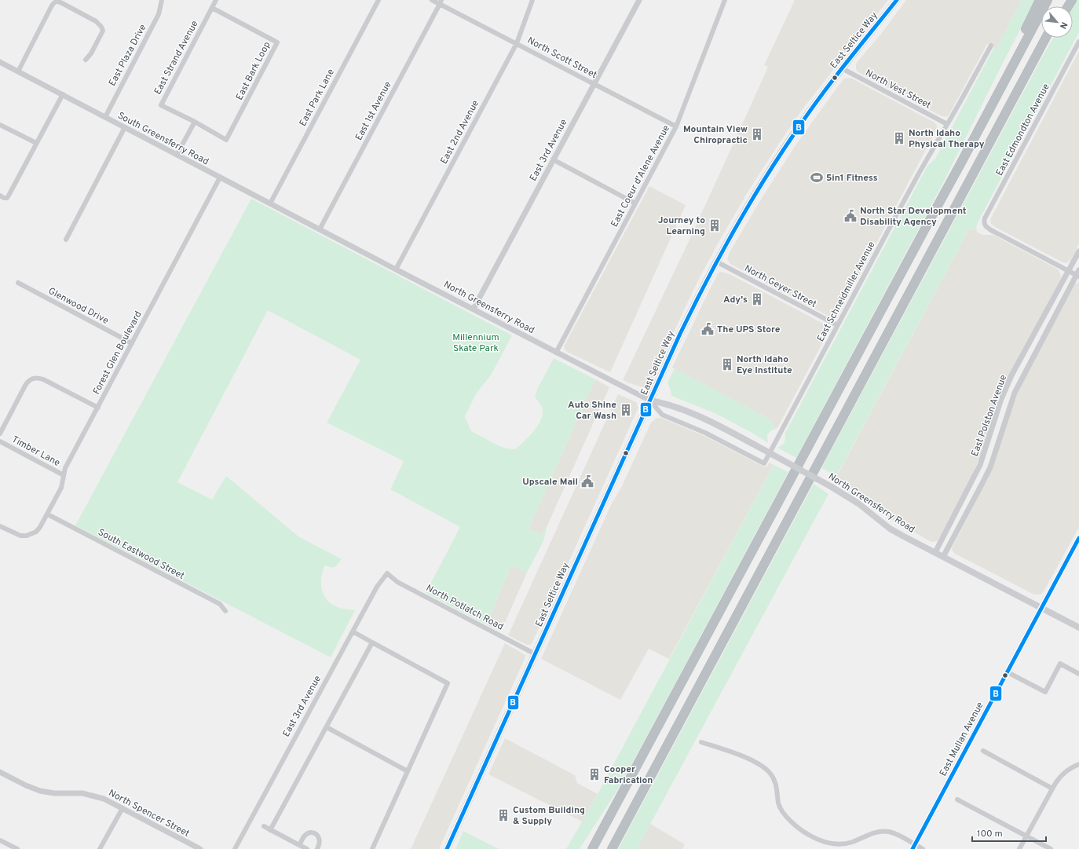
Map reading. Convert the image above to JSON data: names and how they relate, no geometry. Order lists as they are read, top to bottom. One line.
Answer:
{"streets":{"main road":["East Seltice Way","North Greensferry Road","East Mullan Avenue"],"street":["East Plaza Drive","East Strand Avenue","North Scott Street","East Bark Loop","North Vest Street","East Park Lane","East 1st Avenue","East Edmondton Avenue","East 2nd Avenue","South Greensferry Road","East 3rd Avenue","East Coeur d'Alene Avenue","North Geyer Street","East Schneidmiller Avenue","Glenwood Drive","Forest Glen Boulevard","East Polston Avenue","Timber Lane","South Eastwood Street","North Potlatch Road","North Spencer Street"]},"crossings":[["East Seltice Way","North Vest Street"],["East Seltice Way","North Geyer Street"],["East Seltice Way","North Greensferry Road"],["East Seltice Way","North Potlatch Road"],["East Plaza Drive","South Greensferry Road"],["East Strand Avenue","East Bark Loop"],["North Scott Street","East 1st Avenue"],["North Scott Street","East 2nd Avenue"],["North Scott Street","East 3rd Avenue"],["North Scott Street","East Coeur d'Alene Avenue"],["North Vest Street","East Schneidmiller Avenue"],["East Park Lane","South Greensferry Road"],["East 1st Avenue","South Greensferry Road"],["East 1st Avenue","North Greensferry Road"],["East Edmondton Avenue","East Polston Avenue"],["East 2nd Avenue","North Greensferry Road"],["South Greensferry Road","North Greensferry Road"],["South Greensferry Road","Forest Glen Boulevard"],["East 3rd Avenue","North Greensferry Road"],["East 3rd Avenue","North Potlatch Road"],["East Coeur d'Alene Avenue","North Greensferry Road"],["North Geyer Street","East Schneidmiller Avenue"],["East Schneidmiller Avenue","North Greensferry Road"],["Glenwood Drive","Forest Glen Boulevard"],["North Greensferry Road","East Polston Avenue"],["North Greensferry Road","East Mullan Avenue"],["Forest Glen Boulevard","Timber Lane"],["Forest Glen Boulevard","South Eastwood Street"]],"parks":["Millennium Skate Park"],"places":{"building":["Mountain View Chiropractic","North Idaho Physical Therapy","Journey to Learning","Ady's","North Idaho Eye Institute","Auto Shine Car Wash","Cooper Fabrication","Custom Building & Supply"],"sports":["5in1 Fitness"],"public building":["North Star Development Disability Agency","The UPS Store","Upscale Mail"]},"lines":["transit line B"],"scale_bar":"100 m","north":"bottom right"}
